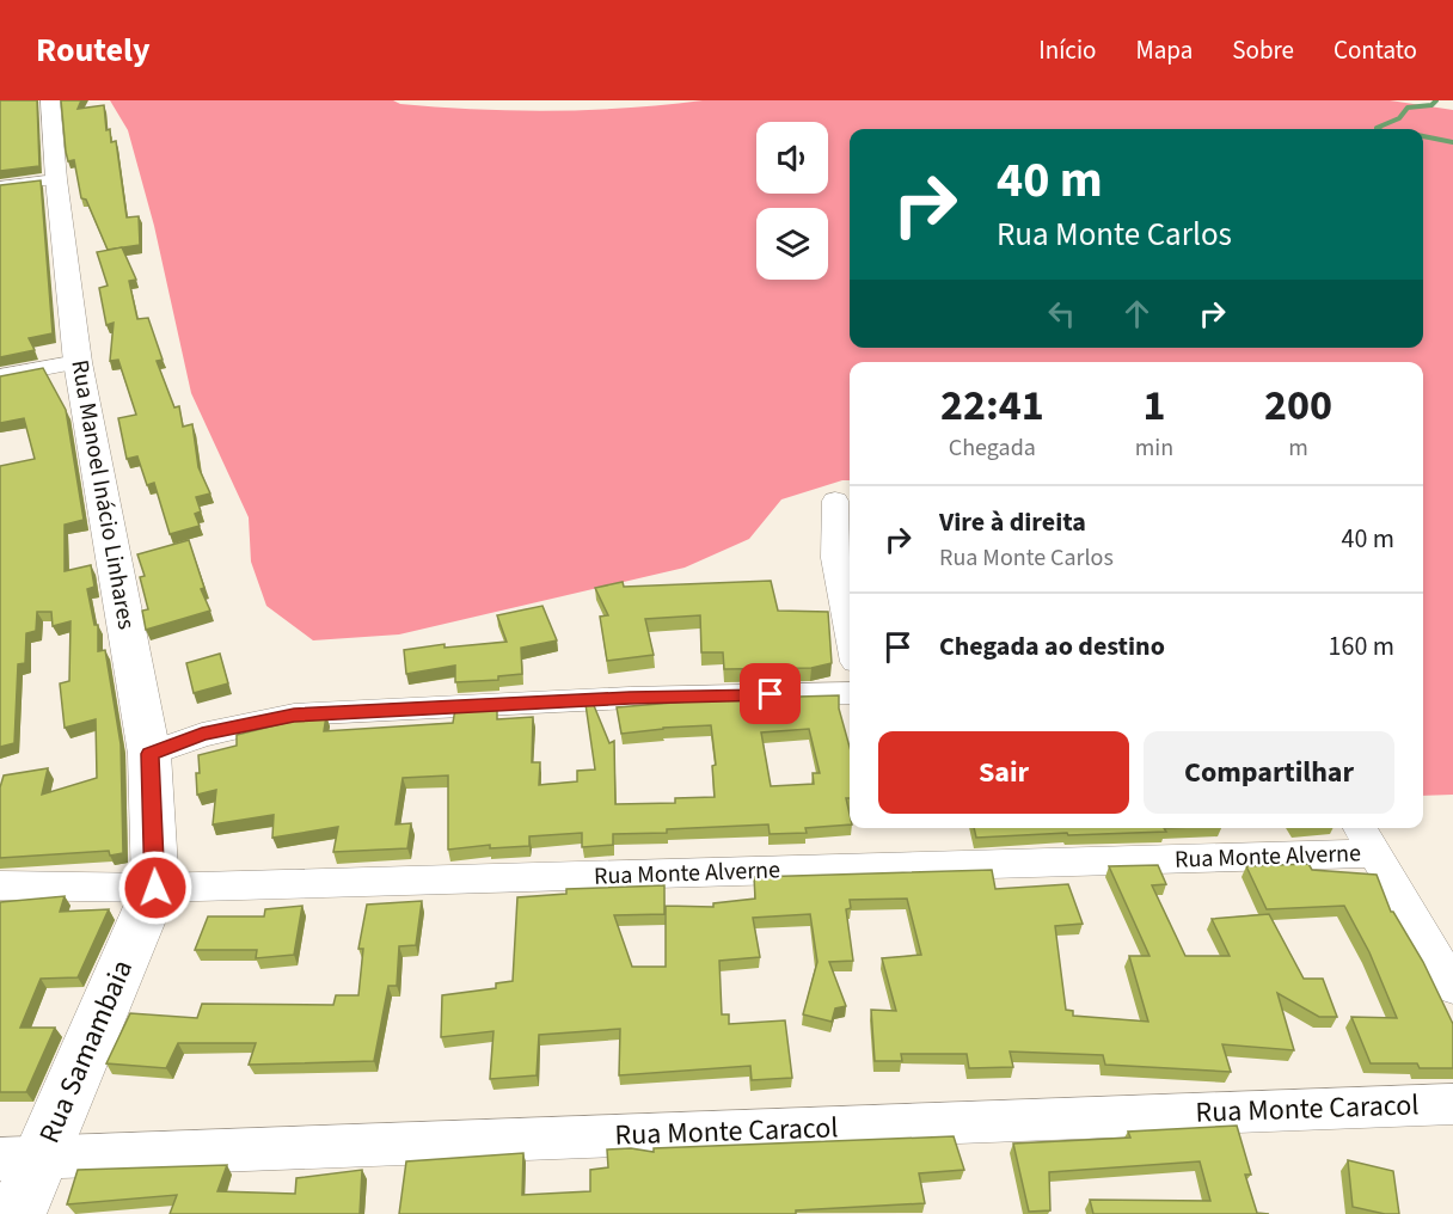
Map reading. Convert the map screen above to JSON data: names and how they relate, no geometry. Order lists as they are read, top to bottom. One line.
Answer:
{"streets":{"main road":["Rua Manoel Inácio Linhares","Rua Samambaia"],"street":["Rua Monte Alverne","Rua Monte Caracol"]},"crossings":[["Rua Manoel Inácio Linhares","Rua Monte Alverne"],["Rua Manoel Inácio Linhares","Rua Samambaia"],["Rua Monte Alverne","Rua Samambaia"],["Rua Samambaia","Rua Monte Caracol"]],"page":{"header":"Routely","nav":["Início","Mapa","Sobre","Contato"],"turn":["40 m","Rua Monte Carlos"],"eta":["22:41","Chegada","1","min","200","m"],"list":[{"name":"Vire à direita","note":"Rua Monte Carlos","value":"40 m"},{"name":"Chegada ao destino","value":"160 m"}],"buttons":["Sair","Compartilhar"]}}
